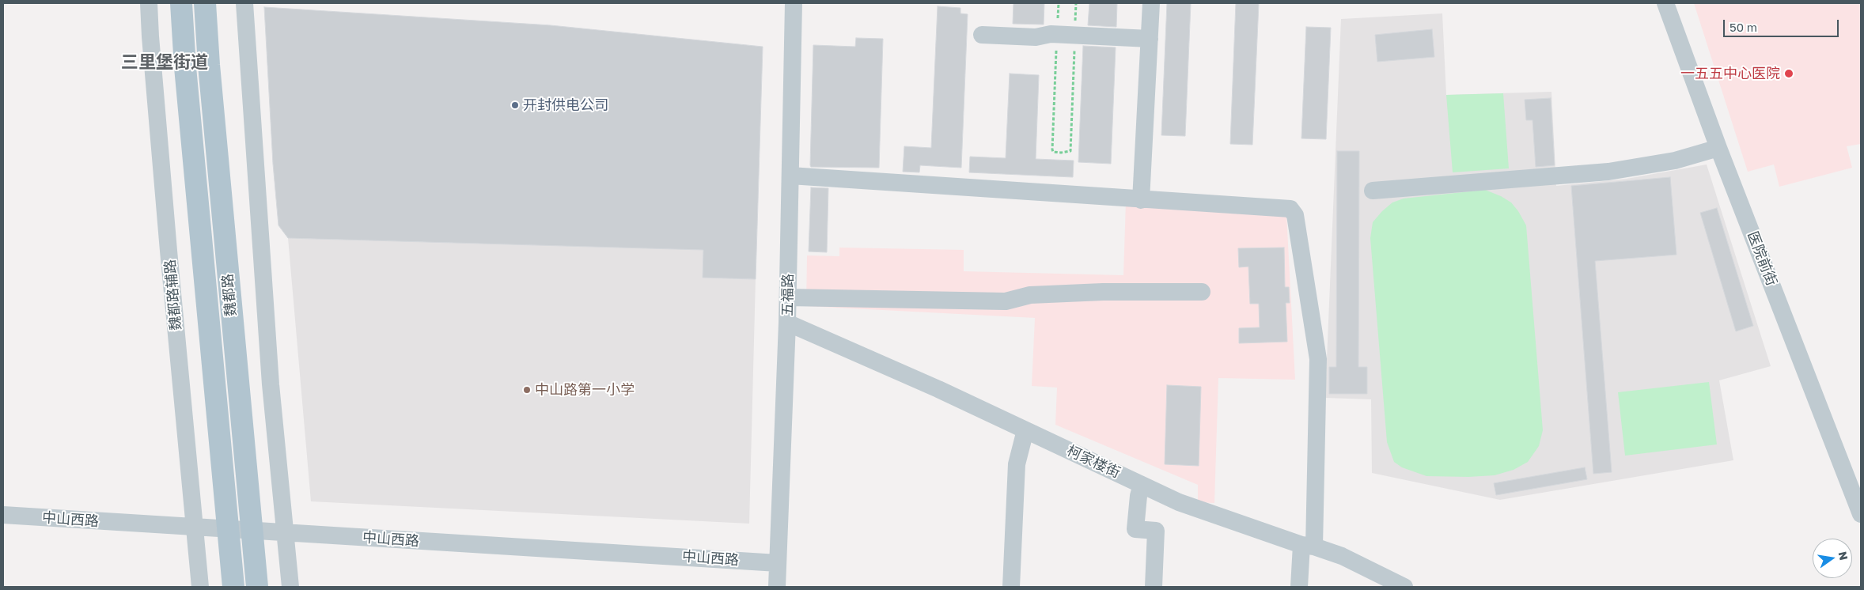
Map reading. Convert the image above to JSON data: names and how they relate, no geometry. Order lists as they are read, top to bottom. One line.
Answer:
{"streets":{"main road":["魏都路"],"street":["医院前街","魏都路辅路","五福路","柯家楼街","中山西路"]},"crossings":[["魏都路辅路","中山西路"],["魏都路","中山西路"],["五福路","柯家楼街"],["五福路","中山西路"]],"districts":["三里堡街道"],"places":["一五五中心医院","开封供电公司","中山路第一小学"],"scale_bar":"50 m","north":"right"}
